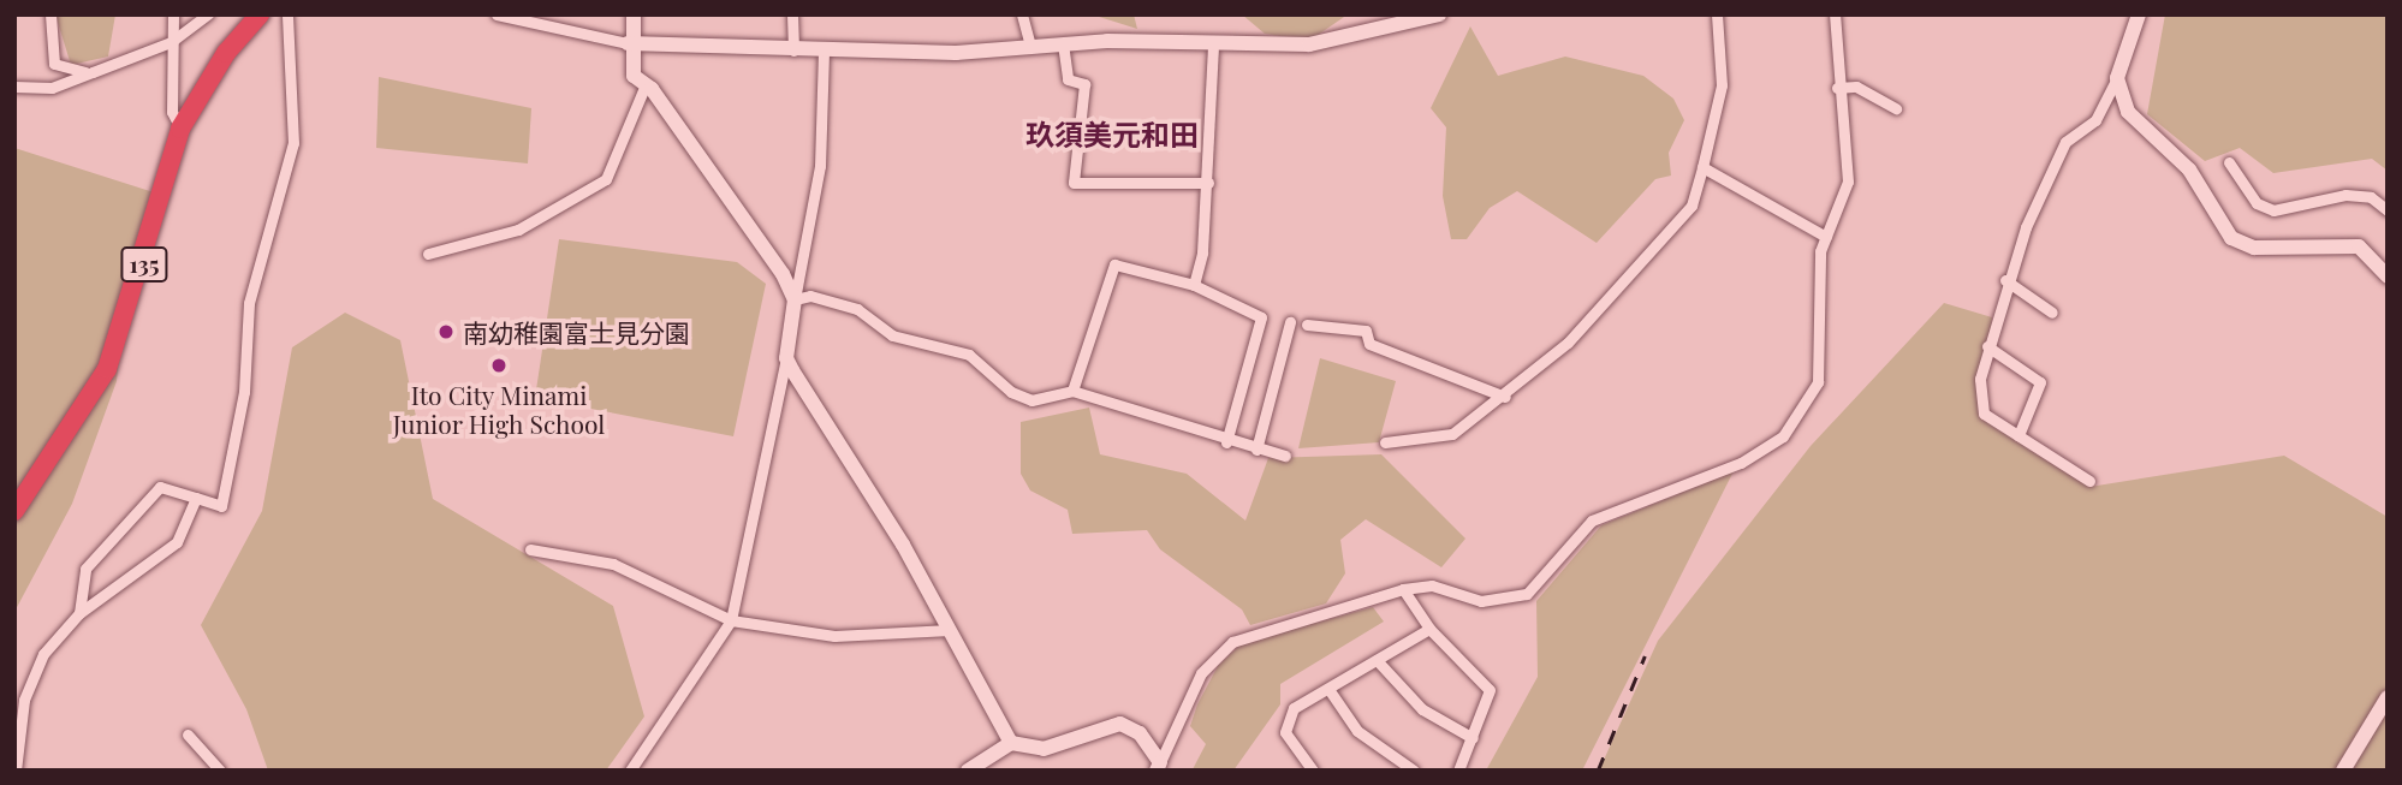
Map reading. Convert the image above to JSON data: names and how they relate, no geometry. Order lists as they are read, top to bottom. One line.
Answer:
{"streets":{"highway":["135"]},"districts":["玖須美元和田"],"places":["南幼稚園富士見分園","Ito City Minami Junior High School"]}
